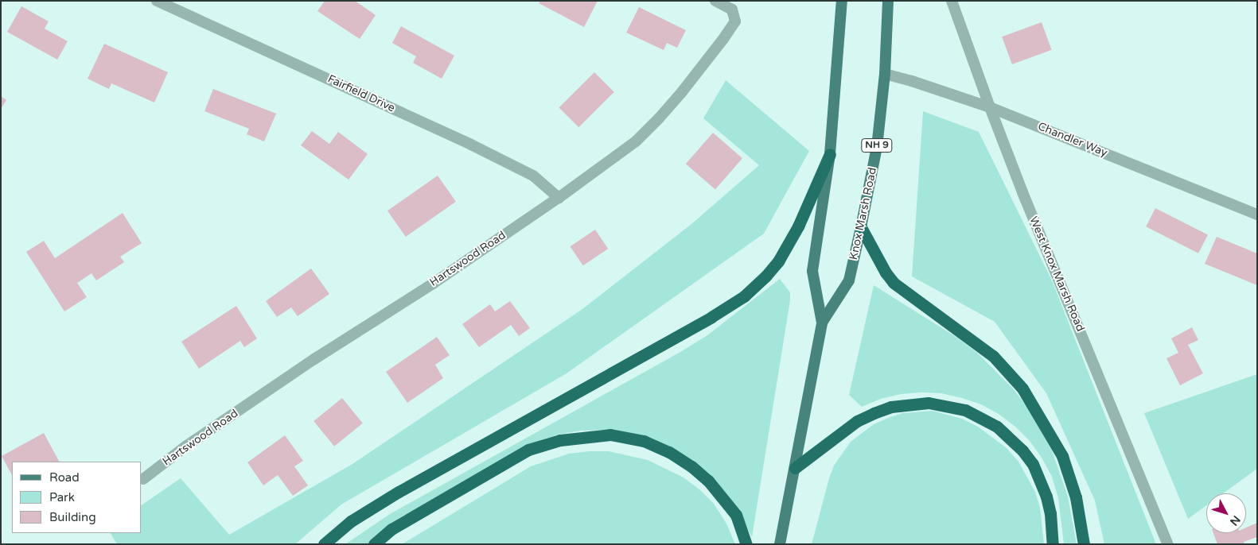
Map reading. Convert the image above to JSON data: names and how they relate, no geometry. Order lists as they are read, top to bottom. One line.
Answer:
{"streets":{"main road":["NH 9","Knox Marsh Road"],"street":["Fairfield Drive","Chandler Way","Hartswood Road","West Knox Marsh Road"]},"crossings":[["Fairfield Drive","Hartswood Road"],["Chandler Way","Knox Marsh Road"],["Chandler Way","West Knox Marsh Road"]],"legend":["Road","Park","Building"],"north":"bottom right"}
